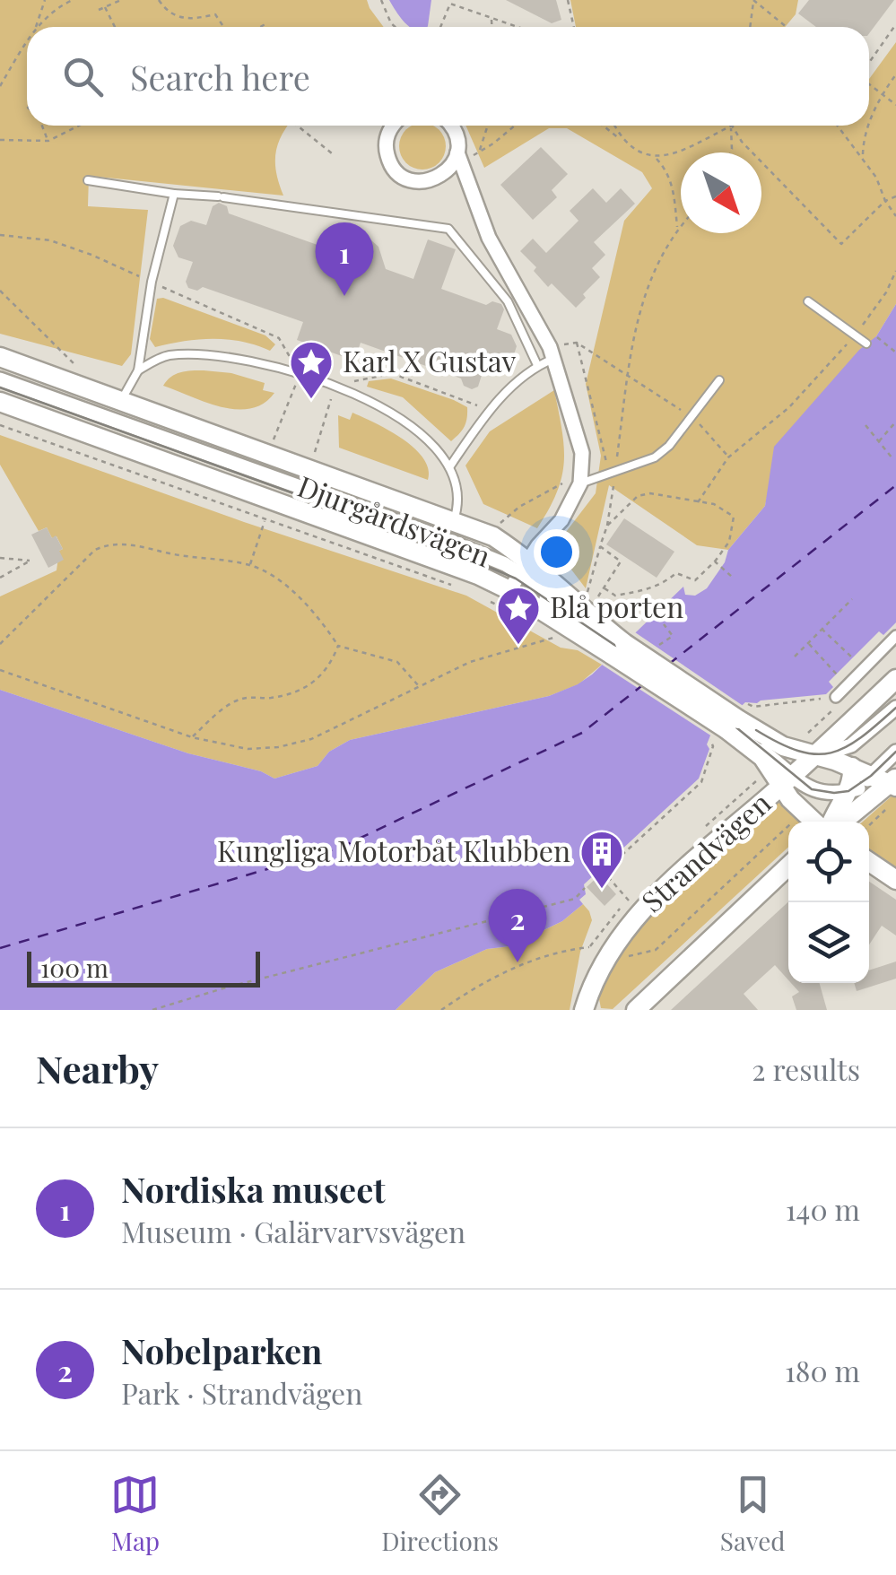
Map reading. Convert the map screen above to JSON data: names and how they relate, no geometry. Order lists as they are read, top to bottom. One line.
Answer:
{"streets":{"street":["Djurgårdsvägen","Strandvägen"]},"places":{"place":["Karl X Gustav","Blå porten"],"building":["Kungliga Motorbåt Klubben"]},"scale_bar":"100 m","north":"bottom right","page":{"search":"Search here","pins":["1","2"],"scale":"100 m","heading":["Nearby","2 results"],"list":[{"mark":"1","name":"Nordiska museet","note":"Museum · Galärvarvsvägen","value":"140 m"},{"mark":"2","name":"Nobelparken","note":"Park · Strandvägen","value":"180 m"}],"nav":["Map","Directions","Saved"]}}
